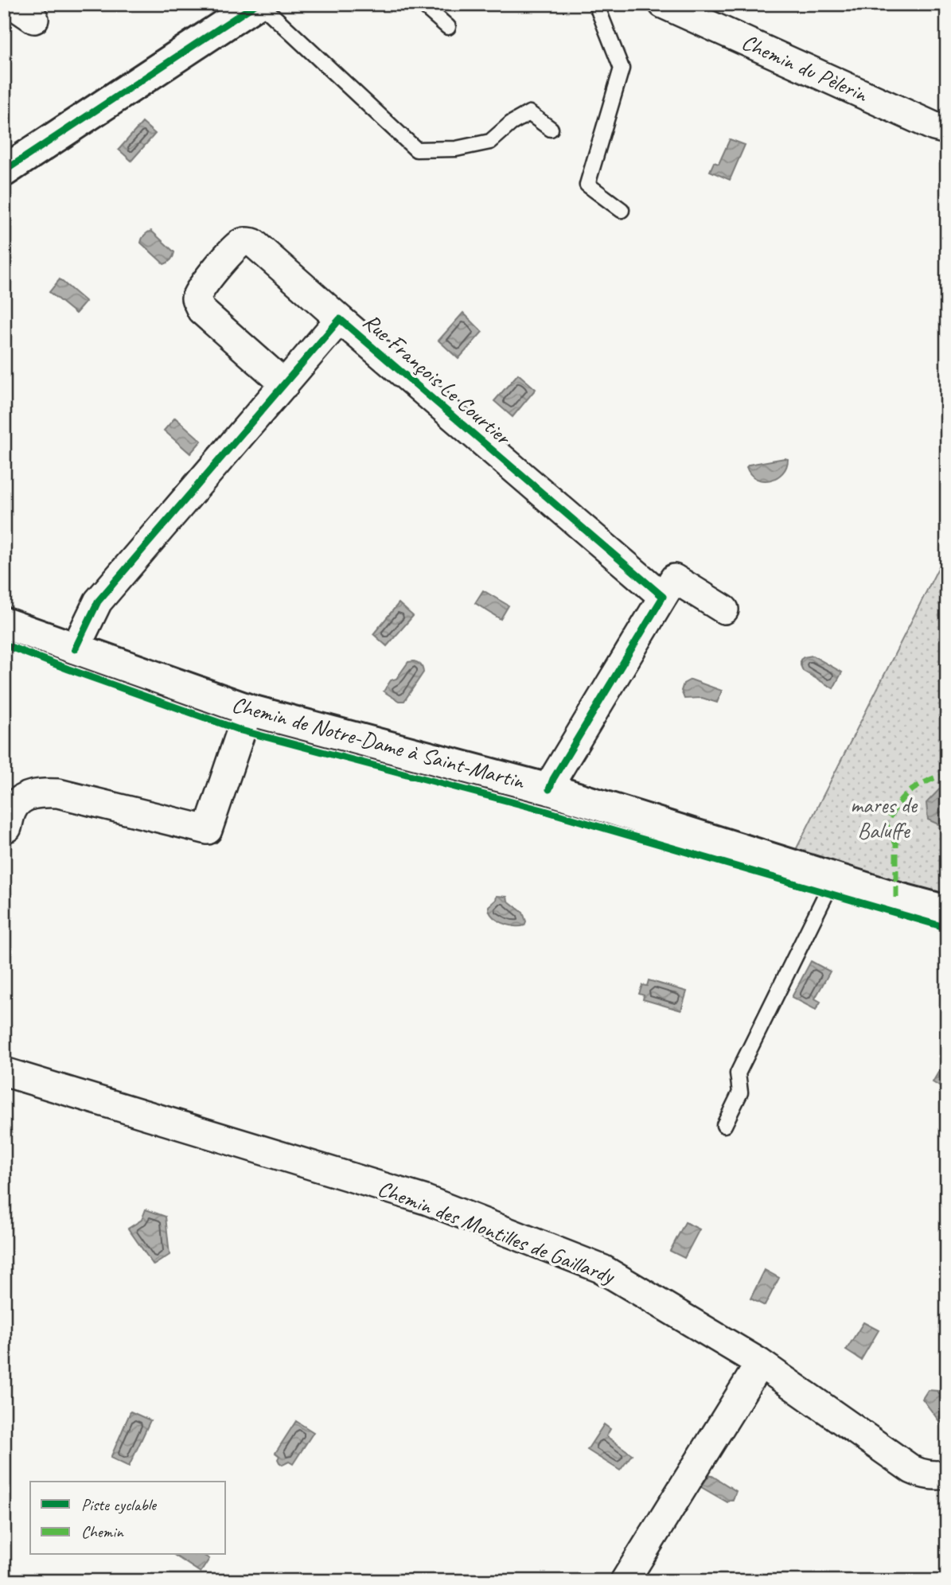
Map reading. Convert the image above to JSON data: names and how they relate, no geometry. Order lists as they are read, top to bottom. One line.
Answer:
{"streets":{"street":["Chemin du Pèlerin","Rue François Le Courtier","Chemin de Notre-Dame à Saint-Martin","Chemin des Montilles de Gaillardy"]},"crossings":[["Rue François Le Courtier","Chemin de Notre-Dame à Saint-Martin"]],"parks":["mares de Baluffe"],"legend":["Piste cyclable","Chemin"]}
